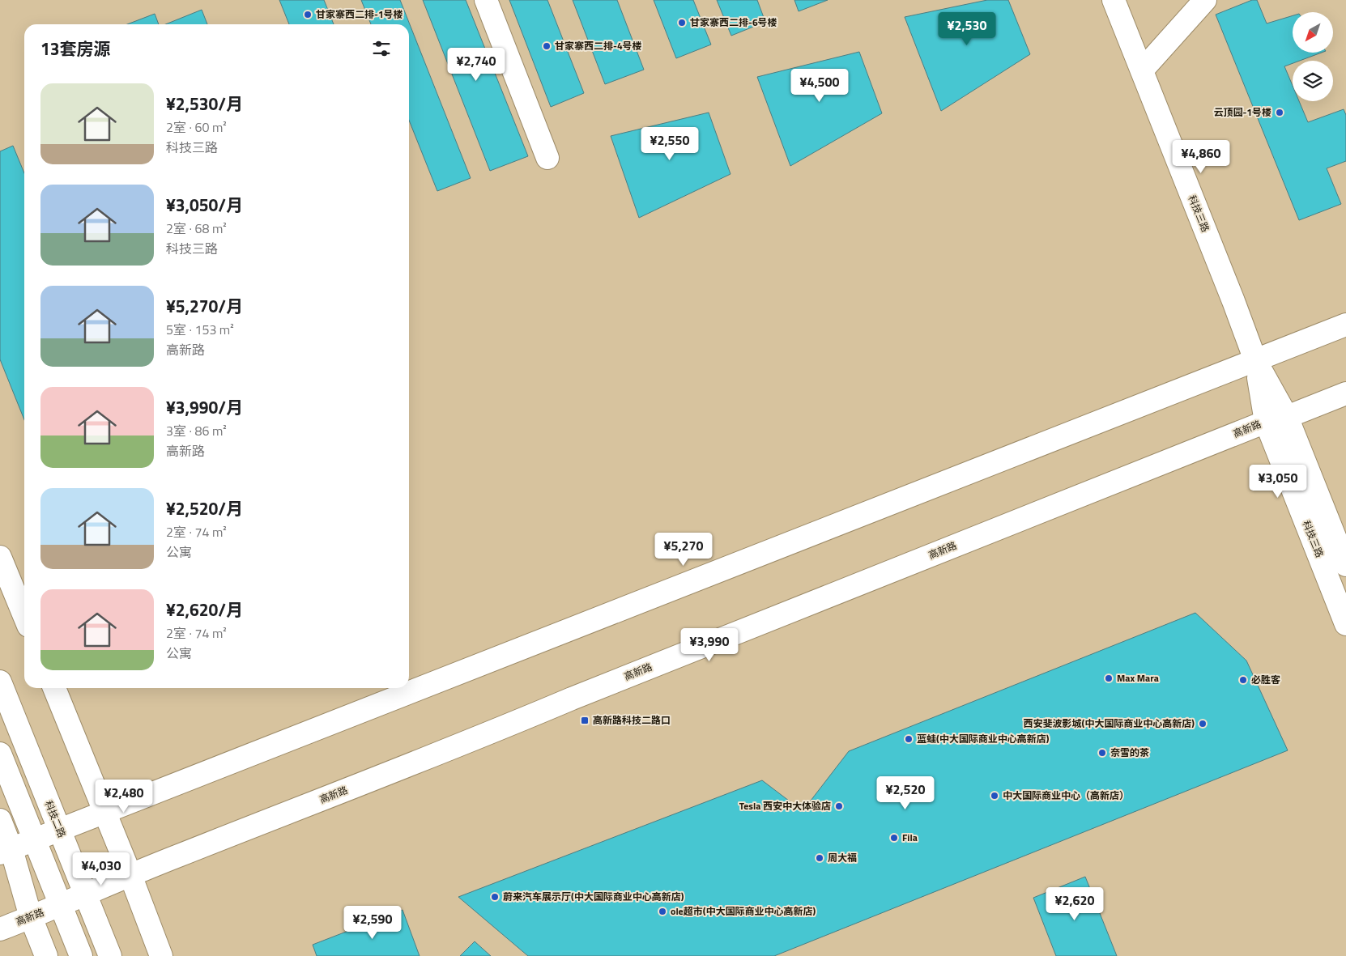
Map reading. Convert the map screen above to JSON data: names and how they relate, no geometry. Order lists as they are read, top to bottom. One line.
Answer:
{"streets":{"main road":["科技三路","高新路","科技二路"]},"crossings":[["科技三路","高新路"],["高新路","科技二路"]],"places":{"other":["甘家寨西二排-1号楼","甘家寨西二排-6号楼","甘家寨西二排-4号楼","云顶园-1号楼","Max Mara","必胜客","西安斐波影城(中大国际商业中心高新店)","蓝蛙(中大国际商业中心高新店)","奈雪的茶","中大国际商业中心（高新店）","Tesla 西安中大体验店","Fila","周大福","蔚来汽车展示厅(中大国际商业中心高新店)","ole超市(中大国际商业中心高新店)"],"transit":["高新路科技二路口"]},"north":"bottom left","page":{"price":["¥2,530","¥2,740","¥4,500","¥2,550","¥4,860","¥3,050","¥5,270","¥3,990","¥2,520","¥2,480","¥4,030","¥2,620","¥2,590"],"heading":"13套房源","list":[{"name":"¥2,530/月","note":"2室 · 60 m² · 科技三路"},{"name":"¥3,050/月","note":"2室 · 68 m² · 科技三路"},{"name":"¥5,270/月","note":"5室 · 153 m² · 高新路"},{"name":"¥3,990/月","note":"3室 · 86 m² · 高新路"},{"name":"¥2,520/月","note":"2室 · 74 m² · 公寓"},{"name":"¥2,620/月","note":"2室 · 74 m² · 公寓"}]}}
